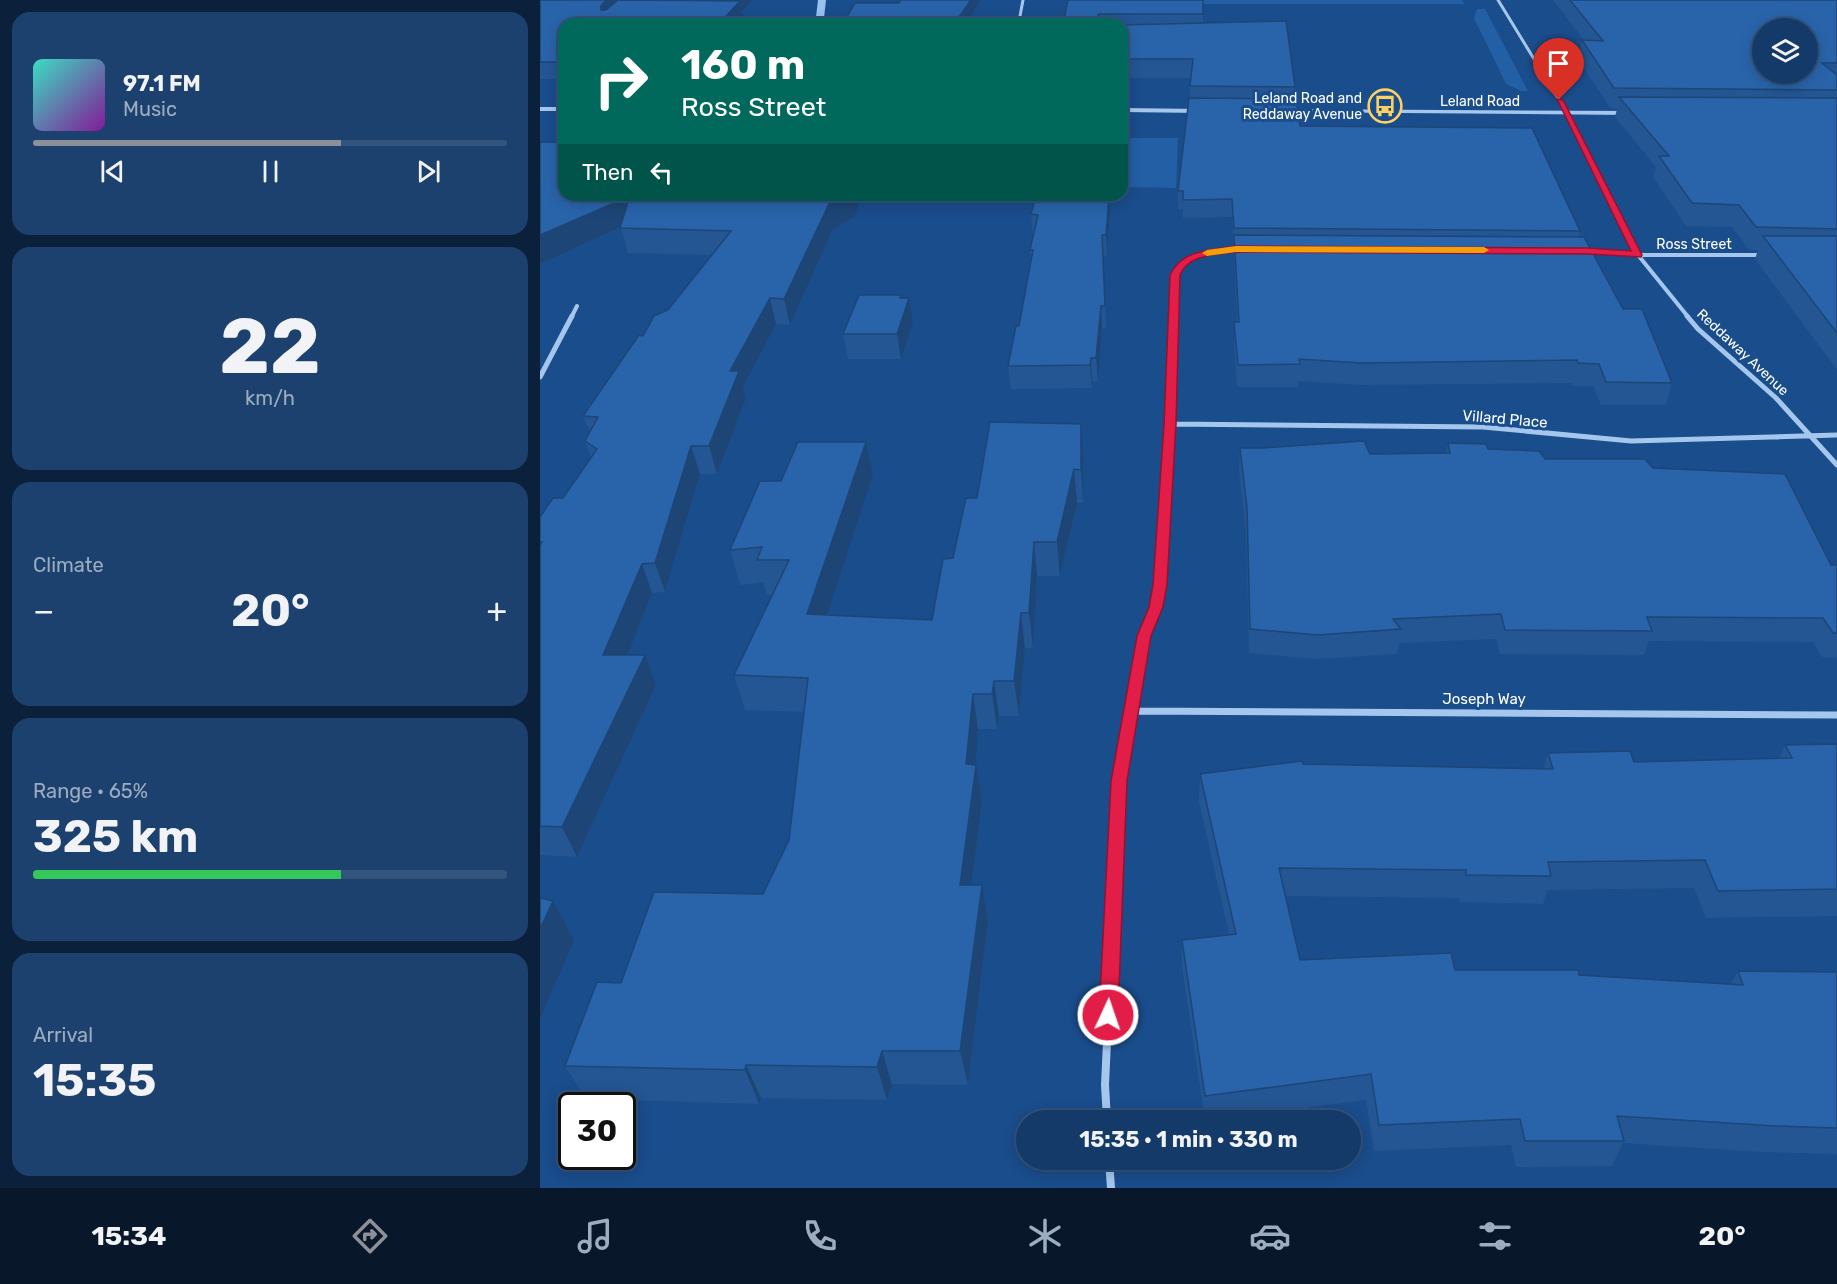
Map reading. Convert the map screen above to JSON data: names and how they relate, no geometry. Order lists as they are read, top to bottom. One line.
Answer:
{"streets":{"street":["Leland Road","Ross Street","Reddaway Avenue","Villard Place","Joseph Way"]},"crossings":[["Leland Road","Reddaway Avenue"],["Ross Street","Reddaway Avenue"],["Reddaway Avenue","Villard Place"]],"places":{"bus stop":["Leland Road and Reddaway Avenue"]},"page":{"turn":["160 m","Ross Street"],"song":["97.1 FM","Music"],"then":"Then","tile":[["22","km/h"],"Climate",["Range · 65%","325 km"],["Arrival","15:35"]],"heat":["−","20°","+"],"limit":"30","trip":"15:35 · 1 min · 330 m","tabs":["15:34","20°"]}}
